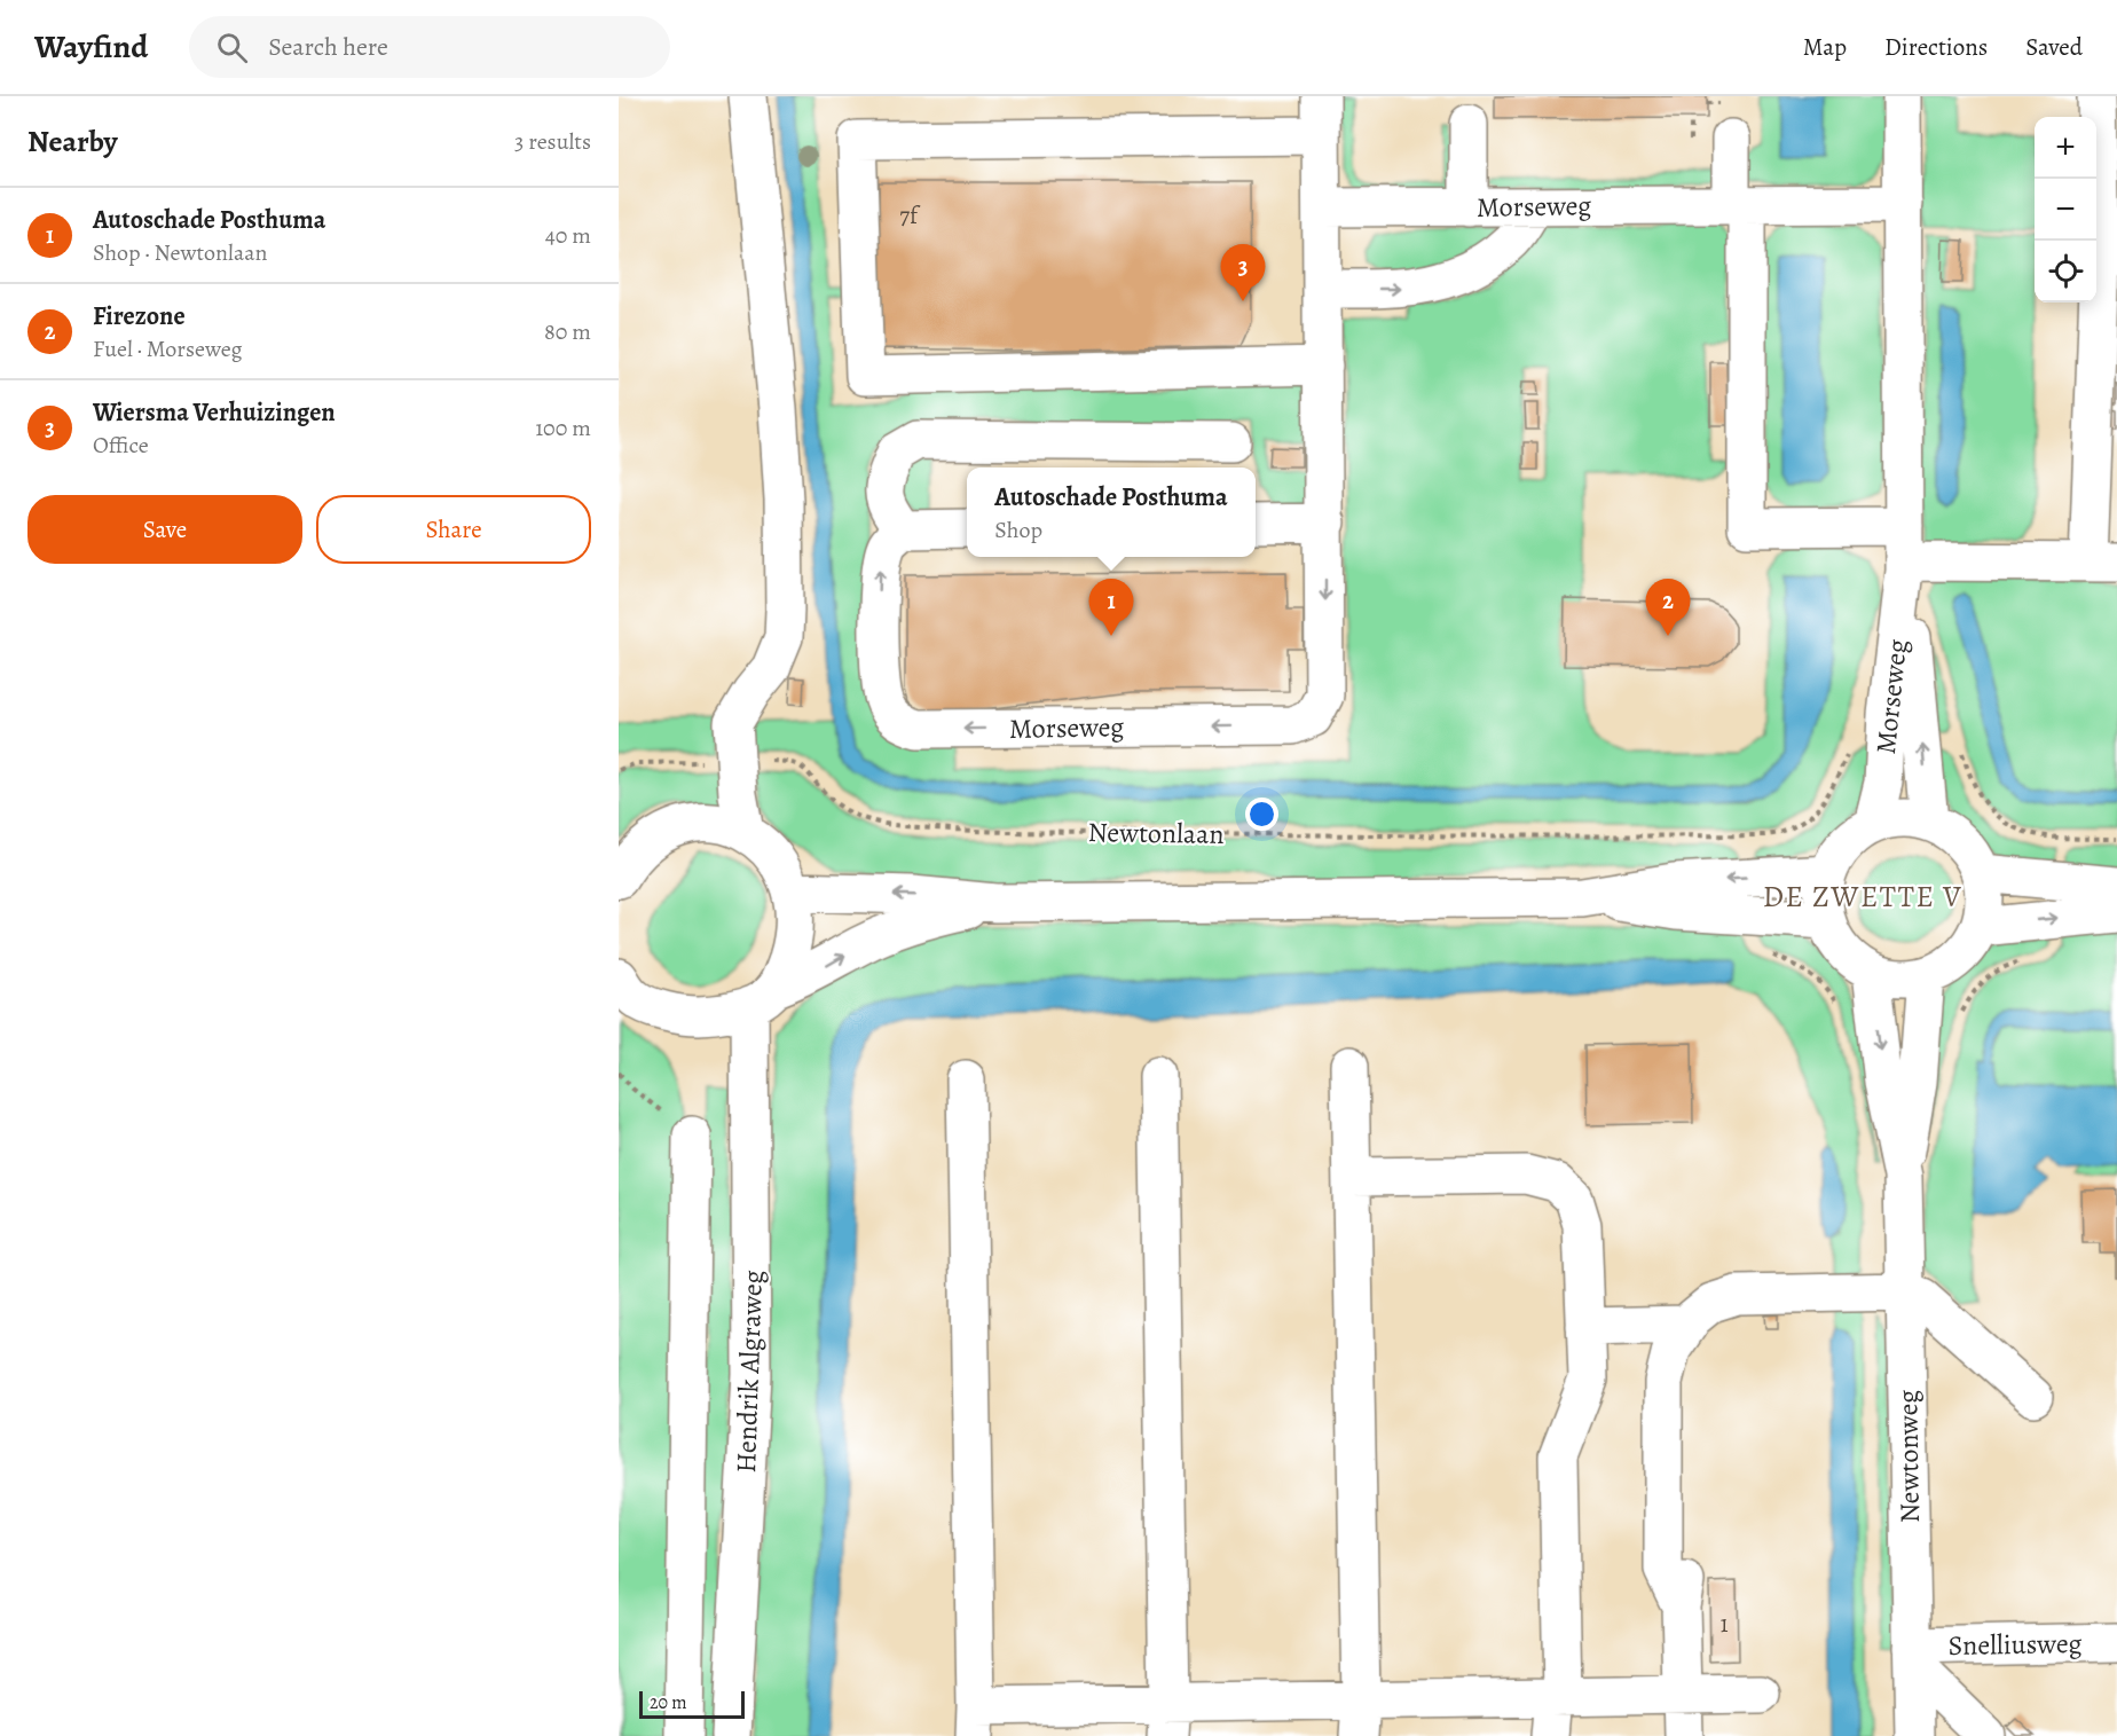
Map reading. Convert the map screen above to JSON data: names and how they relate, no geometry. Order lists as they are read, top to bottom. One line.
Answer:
{"streets":{"street":["Morseweg","Hendrik Algraweg","Newtonweg","Snelliusweg"],"path":["Newtonlaan"]},"crossings":[["Morseweg","Newtonweg"],["Newtonweg","Snelliusweg"]],"districts":["DE ZWETTE V"],"house_numbers":["7f","1"],"scale_bar":"20 m","page":{"header":"Wayfind","search":"Search here","nav":["Map","Directions","Saved"],"heading":["Nearby","3 results"],"map_buttons":["+","−"],"list":[{"mark":"1","name":"Autoschade Posthuma","note":"Shop · Newtonlaan","value":"40 m"},{"mark":"2","name":"Firezone","note":"Fuel · Morseweg","value":"80 m"},{"mark":"3","name":"Wiersma Verhuizingen","note":"Office","value":"100 m"}],"pins":["3","1","2"],"popup":["Autoschade Posthuma","Shop"],"buttons":["Save","Share"],"scale":"20 m"}}
